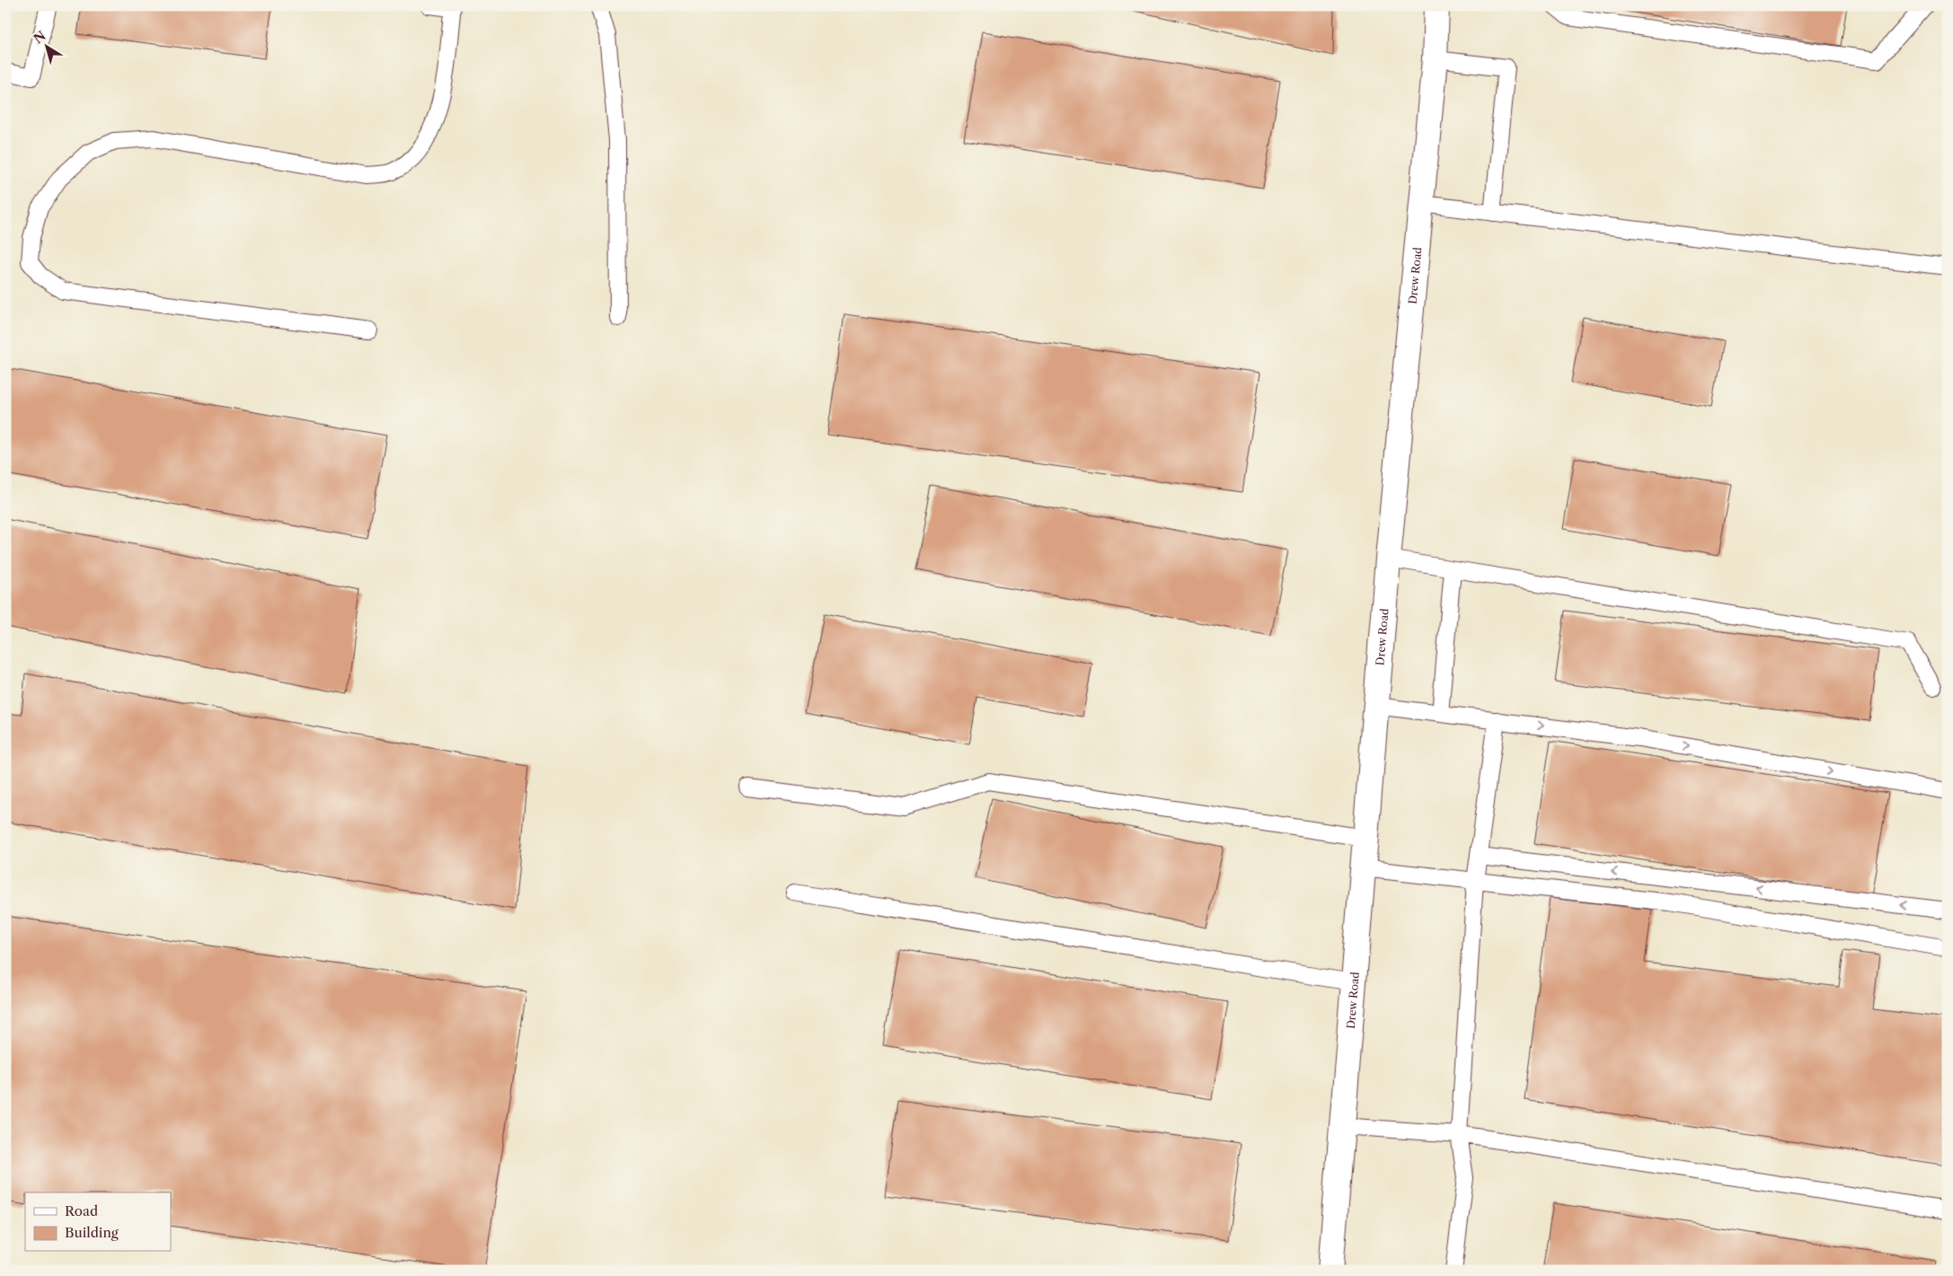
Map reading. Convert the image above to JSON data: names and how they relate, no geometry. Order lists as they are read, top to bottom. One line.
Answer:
{"streets":{"street":["Drew Road"]},"legend":["Road","Building"],"north":"top left"}
